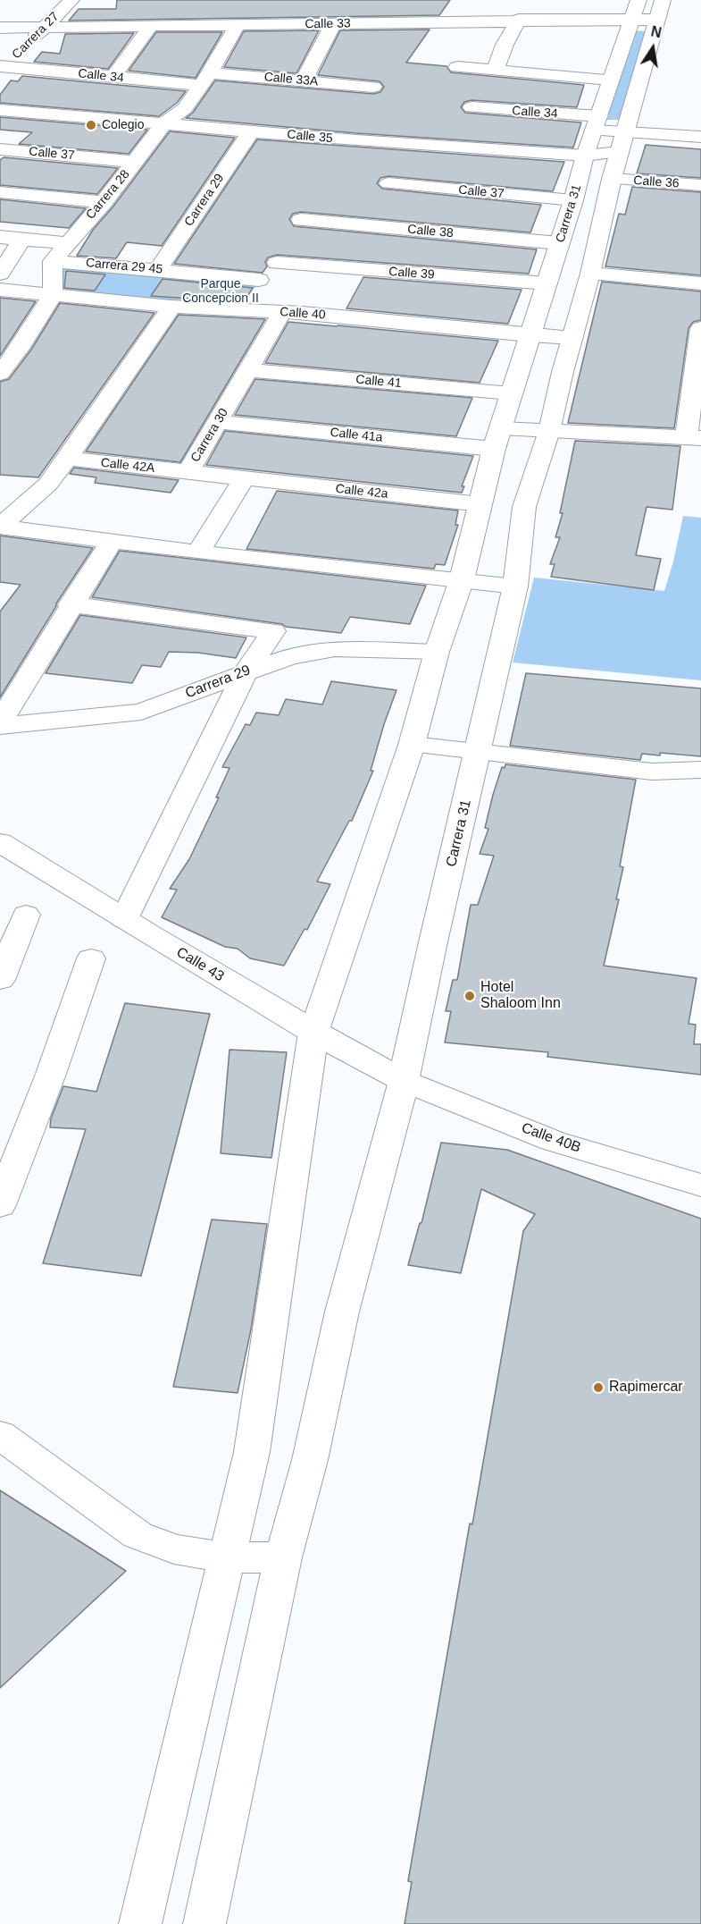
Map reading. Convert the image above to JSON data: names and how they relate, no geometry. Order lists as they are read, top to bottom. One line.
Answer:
{"streets":{"street":["Calle 33","Carrera 27","Calle 34","Calle 33A","Calle 35","Calle 37","Calle 36","Carrera 28","Carrera 29","Carrera 31","Calle 38","Carrera 29 45","Calle 39","Calle 40","Calle 41","Carrera 30","Calle 41a","Calle 42A","Calle 42a","Calle 43","Calle 40B"]},"crossings":[["Calle 33","Carrera 27"],["Calle 33","Carrera 28"],["Calle 33","Carrera 31"],["Carrera 27","Calle 34"],["Calle 34","Calle 33A"],["Calle 34","Calle 35"],["Calle 34","Carrera 28"],["Calle 34","Carrera 31"],["Calle 33A","Carrera 28"],["Calle 35","Carrera 28"],["Calle 35","Carrera 29"],["Calle 35","Carrera 31"],["Calle 37","Carrera 28"],["Calle 37","Carrera 31"],["Calle 36","Carrera 31"],["Carrera 28","Carrera 29 45"],["Carrera 29","Carrera 31"],["Carrera 29","Carrera 29 45"],["Carrera 31","Calle 38"],["Carrera 31","Calle 39"],["Carrera 31","Calle 40"],["Carrera 31","Calle 41"],["Carrera 31","Calle 41a"],["Carrera 31","Calle 42a"],["Carrera 31","Calle 43"],["Carrera 31","Calle 40B"],["Calle 39","Calle 40"],["Calle 39","Carrera 30"],["Calle 40","Carrera 30"],["Calle 41","Carrera 30"],["Carrera 30","Calle 41a"],["Carrera 30","Calle 42A"],["Carrera 30","Calle 42a"],["Calle 43","Calle 40B"]],"parks":["Parque Concepcion II"],"places":["Colegio","Hotel Shaloom Inn","Rapimercar"],"north":"top"}
